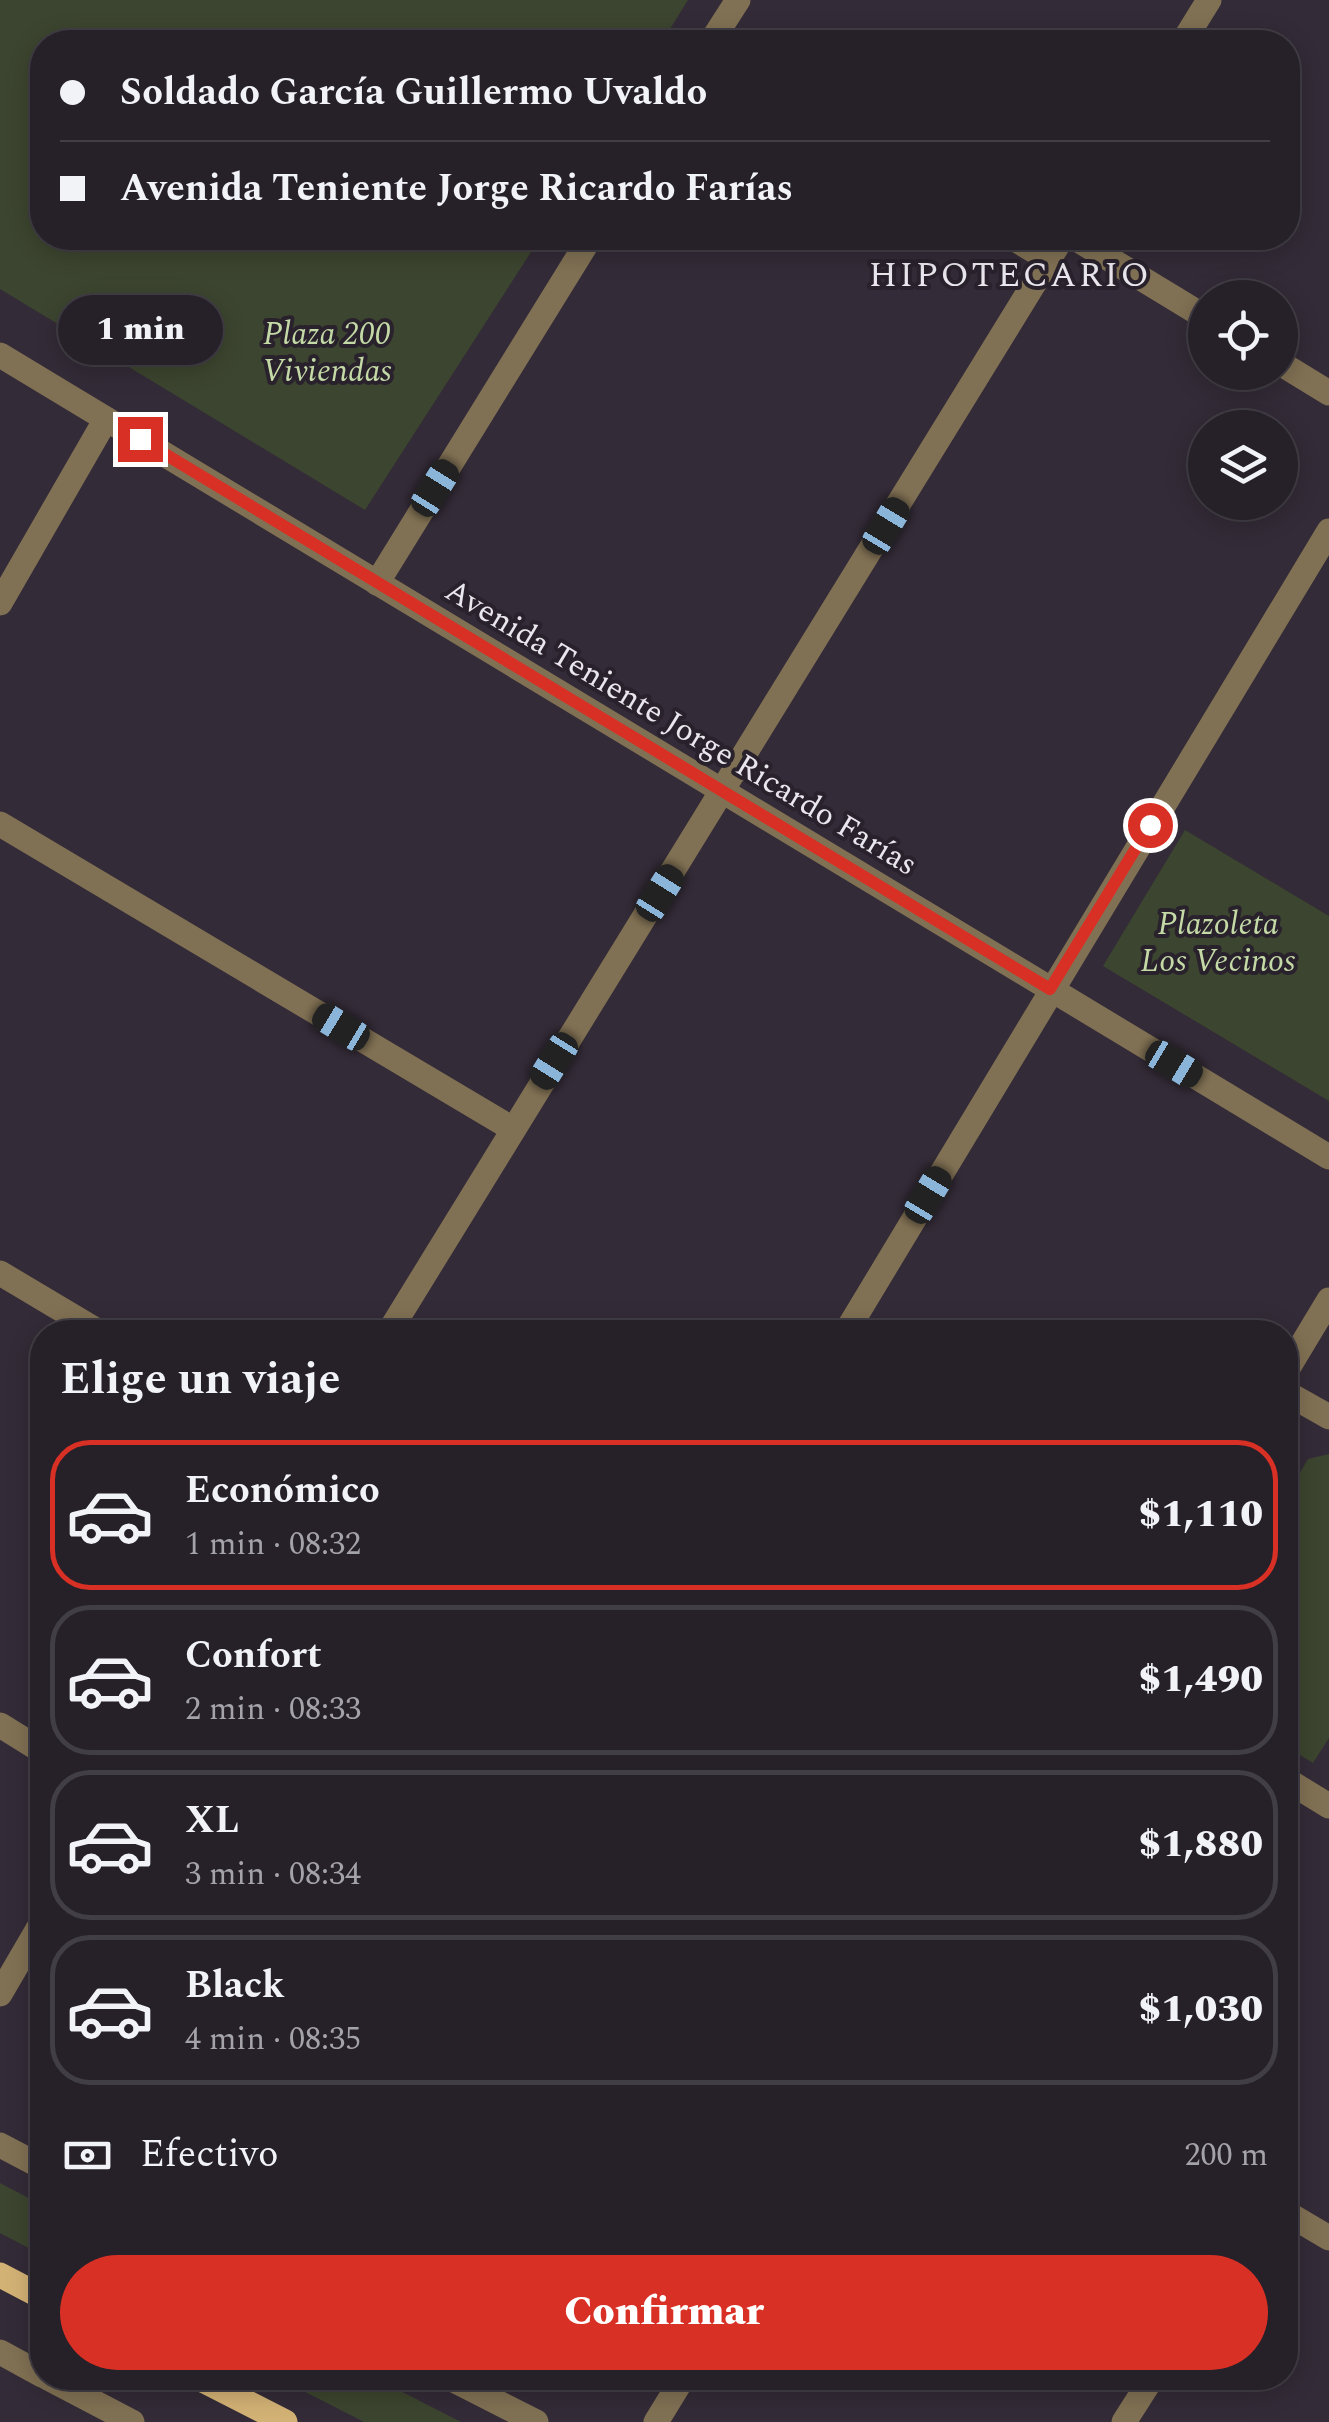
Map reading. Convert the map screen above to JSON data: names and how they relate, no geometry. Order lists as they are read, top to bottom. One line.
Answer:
{"streets":{"street":["Avenida Teniente Jorge Ricardo Farías"]},"districts":["HIPOTECARIO"],"parks":["Plaza 200 Viviendas","Plazoleta Los Vecinos"],"page":{"banner":["Soldado García Guillermo Uvaldo","Avenida Teniente Jorge Ricardo Farías"],"bubble":"1 min","heading":"Elige un viaje","list":[{"name":"Económico","note":"1 min · 08:32","value":"$1,110"},{"name":"Confort","note":"2 min · 08:33","value":"$1,490"},{"name":"XL","note":"3 min · 08:34","value":"$1,880"},{"name":"Black","note":"4 min · 08:35","value":"$1,030"}],"pay":["Efectivo","200 m"],"buttons":"Confirmar"}}
